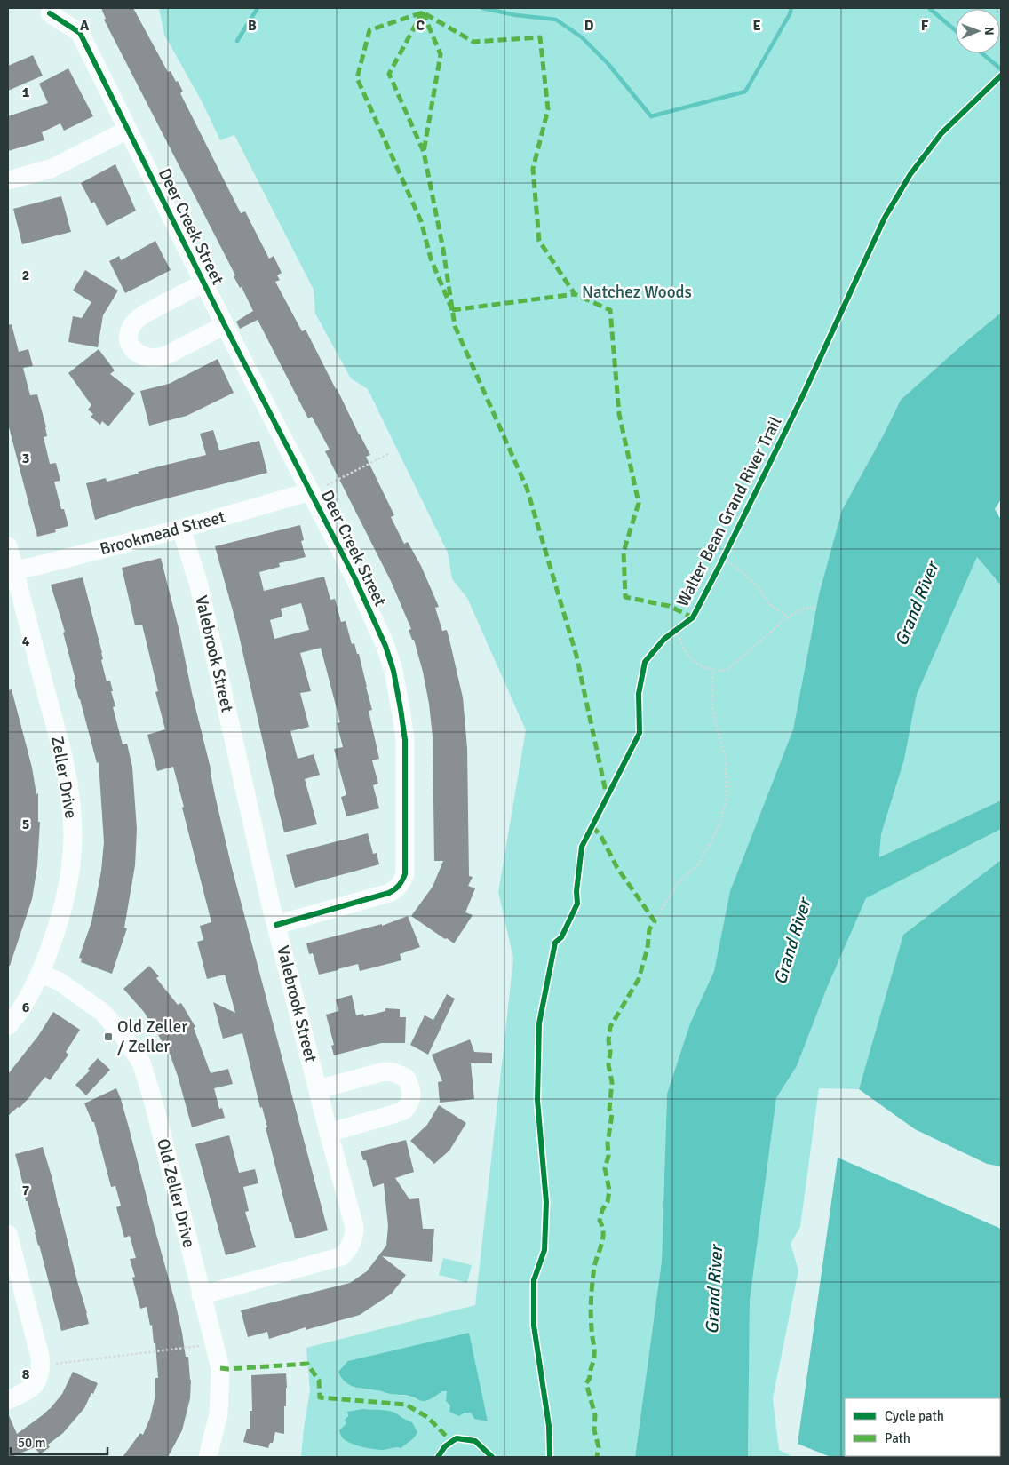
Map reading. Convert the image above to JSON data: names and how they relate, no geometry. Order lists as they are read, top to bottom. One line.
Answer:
{"streets":{"street":["Deer Creek Street","Brookmead Street","Valebrook Street","Zeller Drive","Old Zeller Drive"],"cycle path":["Walter Bean Grand River Trail"]},"crossings":[["Deer Creek Street","Brookmead Street"],["Deer Creek Street","Valebrook Street"],["Brookmead Street","Valebrook Street"],["Brookmead Street","Zeller Drive"],["Valebrook Street","Old Zeller Drive"],["Zeller Drive","Old Zeller Drive"]],"water":["Grand River"],"parks":["Natchez Woods"],"places":{"transit":["Old Zeller / Zeller"]},"legend":["Cycle path","Path"],"scale_bar":"50 m","north":"right","grid":{"columns":["A","B","C","D","E","F"],"rows":["1","2","3","4","5","6","7","8"]}}
